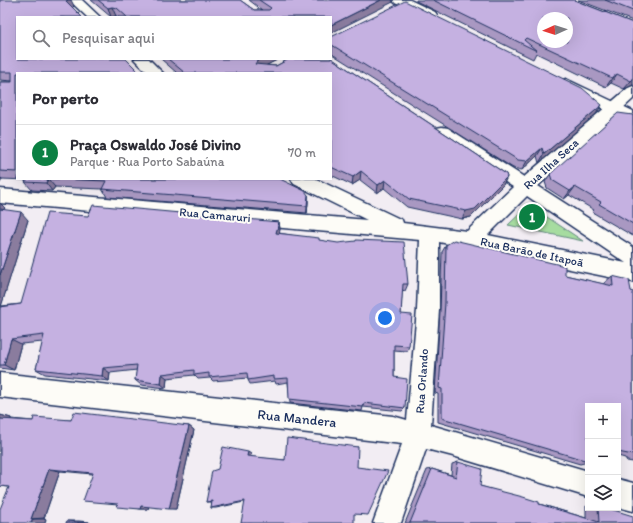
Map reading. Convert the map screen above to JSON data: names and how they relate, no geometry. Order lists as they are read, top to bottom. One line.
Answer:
{"streets":{"street":["Rua Ilha Seca","Rua Camaruri","Rua Barão de Itapoã","Rua Orlando","Rua Mandera"]},"crossings":[["Rua Ilha Seca","Rua Barão de Itapoã"],["Rua Camaruri","Rua Barão de Itapoã"],["Rua Camaruri","Rua Orlando"],["Rua Barão de Itapoã","Rua Orlando"],["Rua Orlando","Rua Mandera"]],"north":"left","page":{"search":"Pesquisar aqui","heading":"Por perto","list":[{"mark":"1","name":"Praça Oswaldo José Divino","note":"Parque · Rua Porto Sabaúna","value":"70 m"}],"pins":"1","map_buttons":["+","−"]}}
